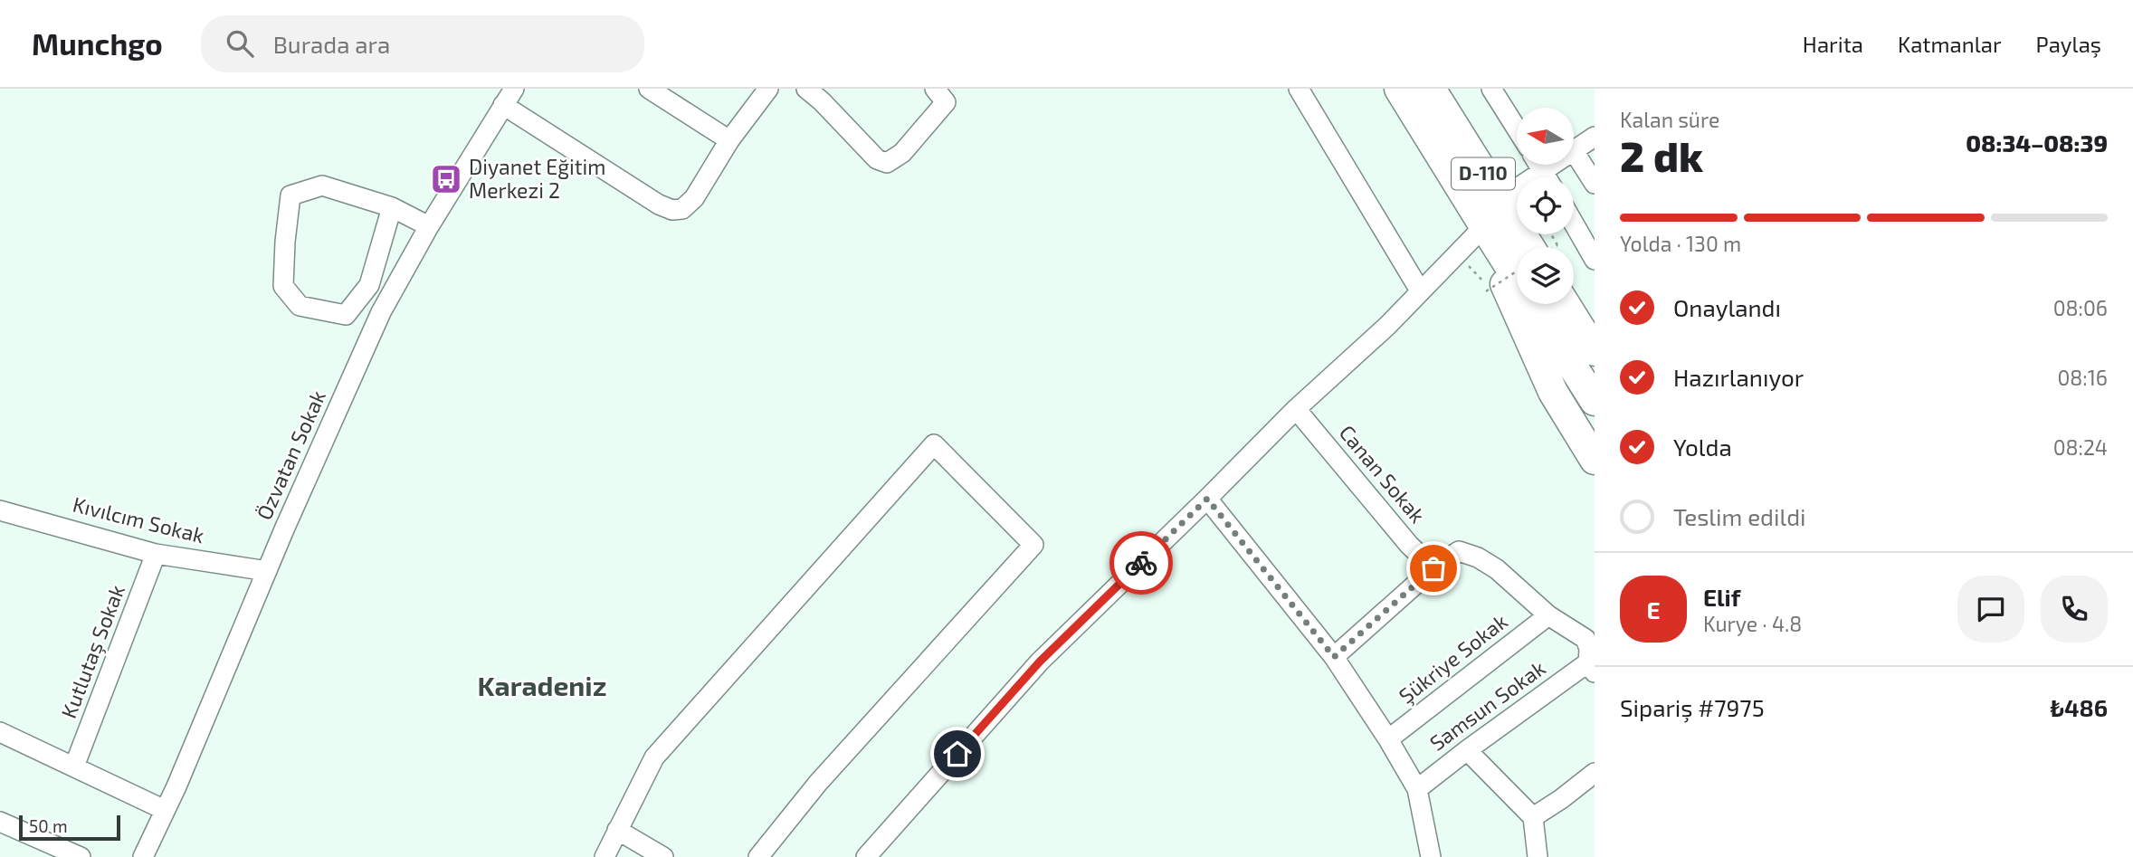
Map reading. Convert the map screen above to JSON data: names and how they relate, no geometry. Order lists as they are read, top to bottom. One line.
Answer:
{"streets":{"highway":["D-110"],"street":["Özvatan Sokak","Canan Sokak","Kıvılcım Sokak","Kutlutaş Sokak","Şükriye Sokak","Samsun Sokak"]},"crossings":[["Özvatan Sokak","Kıvılcım Sokak"],["Kıvılcım Sokak","Kutlutaş Sokak"]],"districts":["Karadeniz"],"places":{"bus stop":["Diyanet Eğitim Merkezi 2"]},"scale_bar":"50 m","north":"left","page":{"header":"Munchgo","search":"Burada ara","nav":["Harita","Katmanlar","Paylaş"],"heading":["2 dk","Kalan süre","08:34–08:39"],"panel":["Elif","Kurye · 4.8","Sipariş #7975","₺486"],"bar":"Yolda · 130 m","list":[["Onaylandı","08:06"],["Hazırlanıyor","08:16"],["Yolda","08:24"],"Teslim edildi"],"round":"E","scale":"50 m"}}
